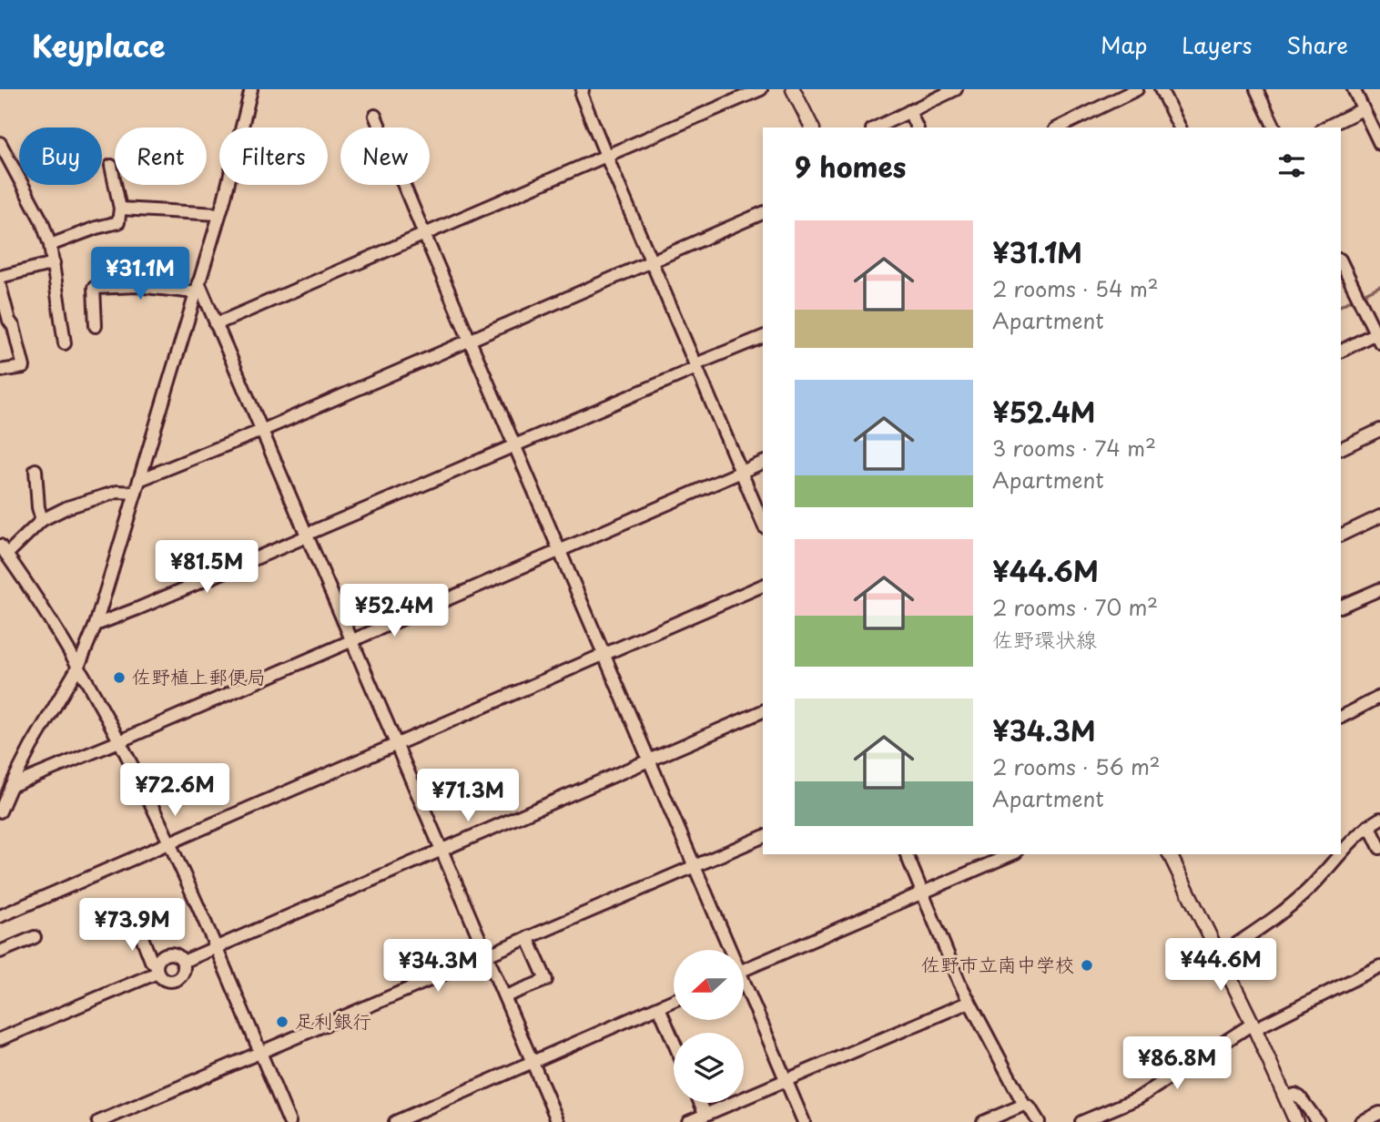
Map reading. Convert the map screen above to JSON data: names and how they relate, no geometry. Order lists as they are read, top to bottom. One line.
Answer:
{"places":["佐野植上郵便局","佐野市立南中学校","足利銀行"],"north":"left","page":{"header":"Keyplace","nav":["Map","Layers","Share"],"chip":["Buy","Rent","Filters","New"],"heading":"9 homes","list":[{"name":"¥31.1M","note":"2 rooms · 54 m² · Apartment"},{"name":"¥52.4M","note":"3 rooms · 74 m² · Apartment"},{"name":"¥44.6M","note":"2 rooms · 70 m² · 佐野環状線"},{"name":"¥34.3M","note":"2 rooms · 56 m² · Apartment"}],"price":["¥31.1M","¥81.5M","¥52.4M","¥72.6M","¥71.3M","¥73.9M","¥44.6M","¥34.3M","¥86.8M"]}}
